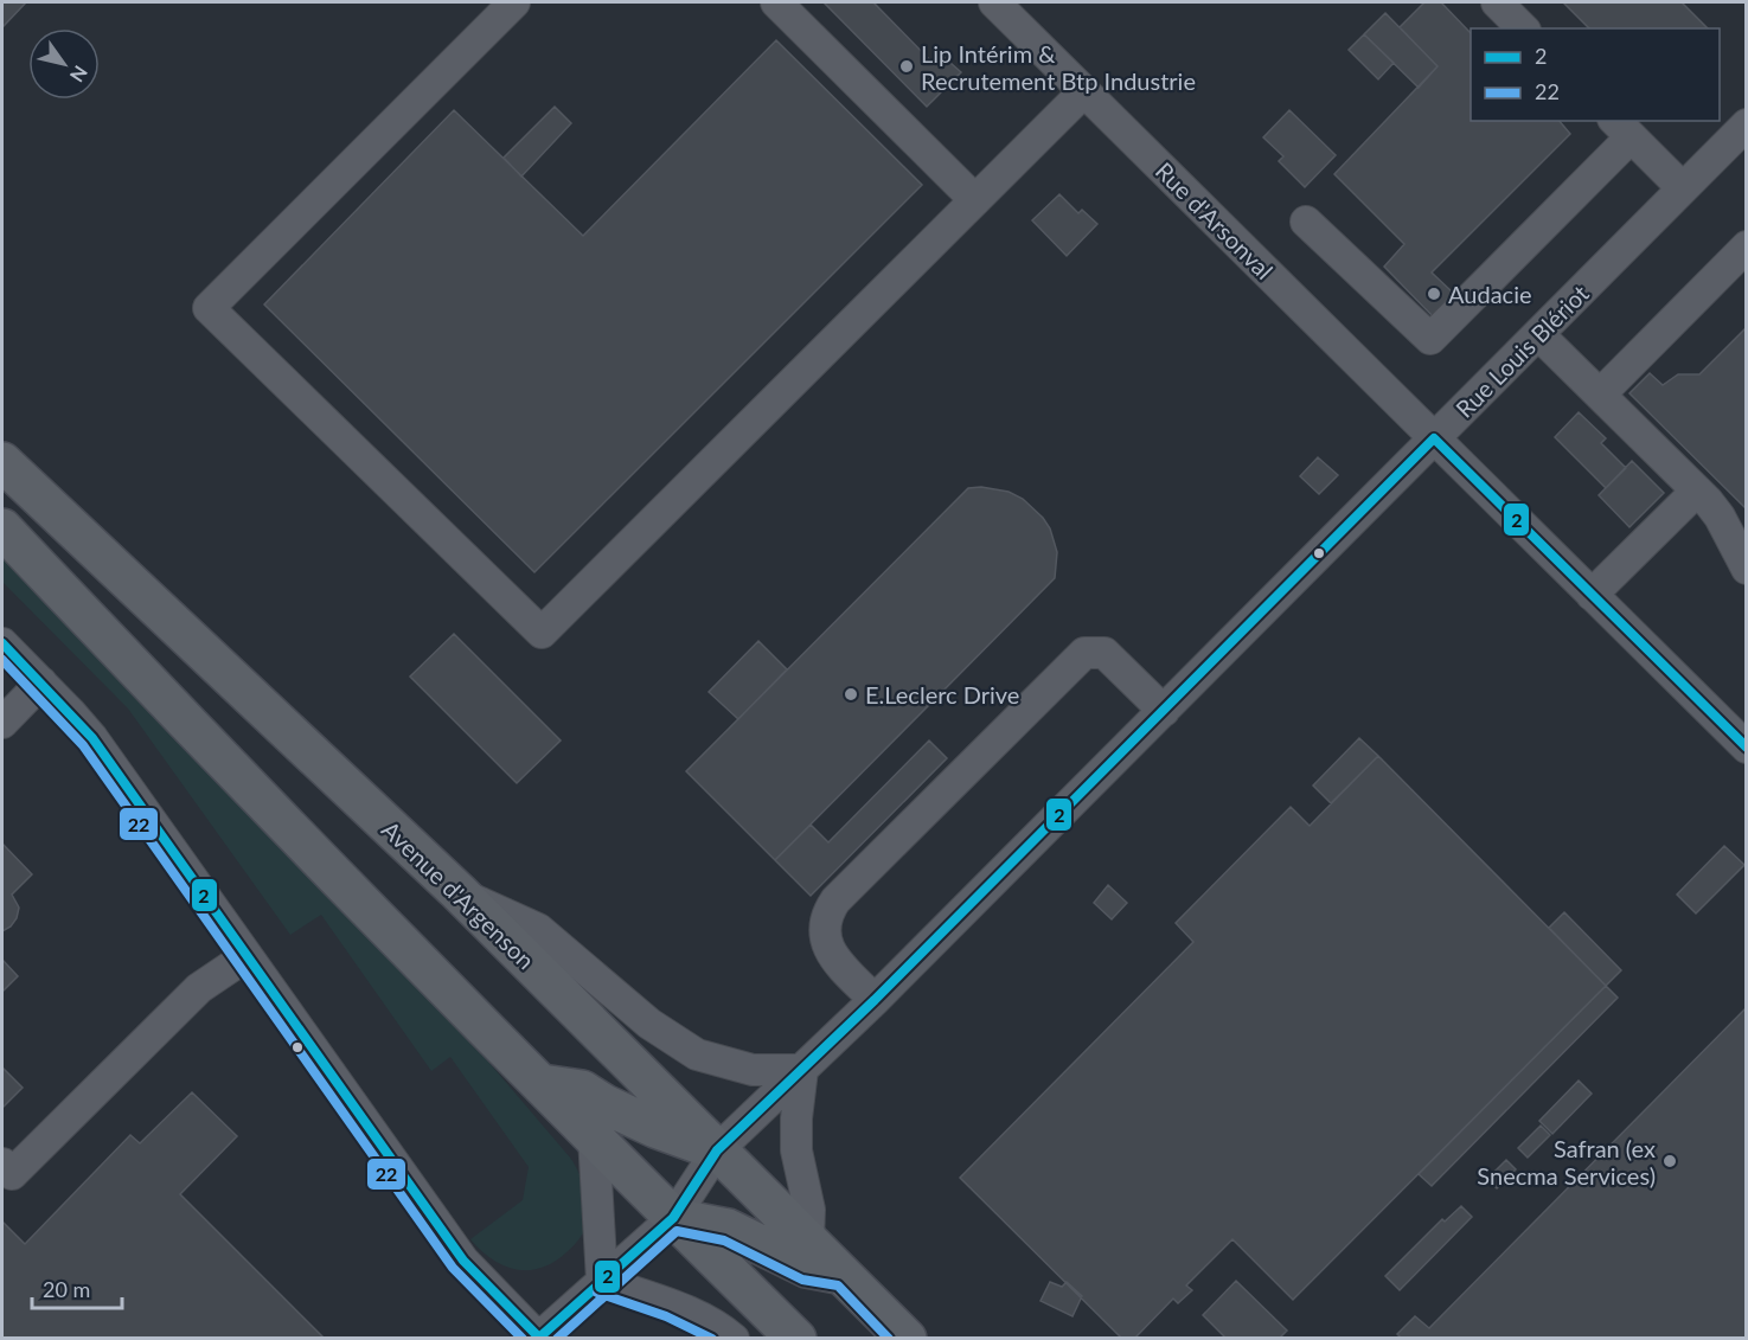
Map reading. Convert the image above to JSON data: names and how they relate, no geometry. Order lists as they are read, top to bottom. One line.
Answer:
{"streets":{"main road":["Avenue d'Argenson"],"street":["Rue d'Arsonval","Rue Louis Blériot"]},"crossings":[["Rue d'Arsonval","Rue Louis Blériot"],["Rue Louis Blériot","Avenue d'Argenson"]],"places":["Lip Intérim & Recrutement Btp Industrie","Audacie","E.Leclerc Drive","Safran (ex Snecma Services)"],"lines":["transit line 2","transit line 22"],"legend":["2","22"],"scale_bar":"20 m","north":"bottom right"}
